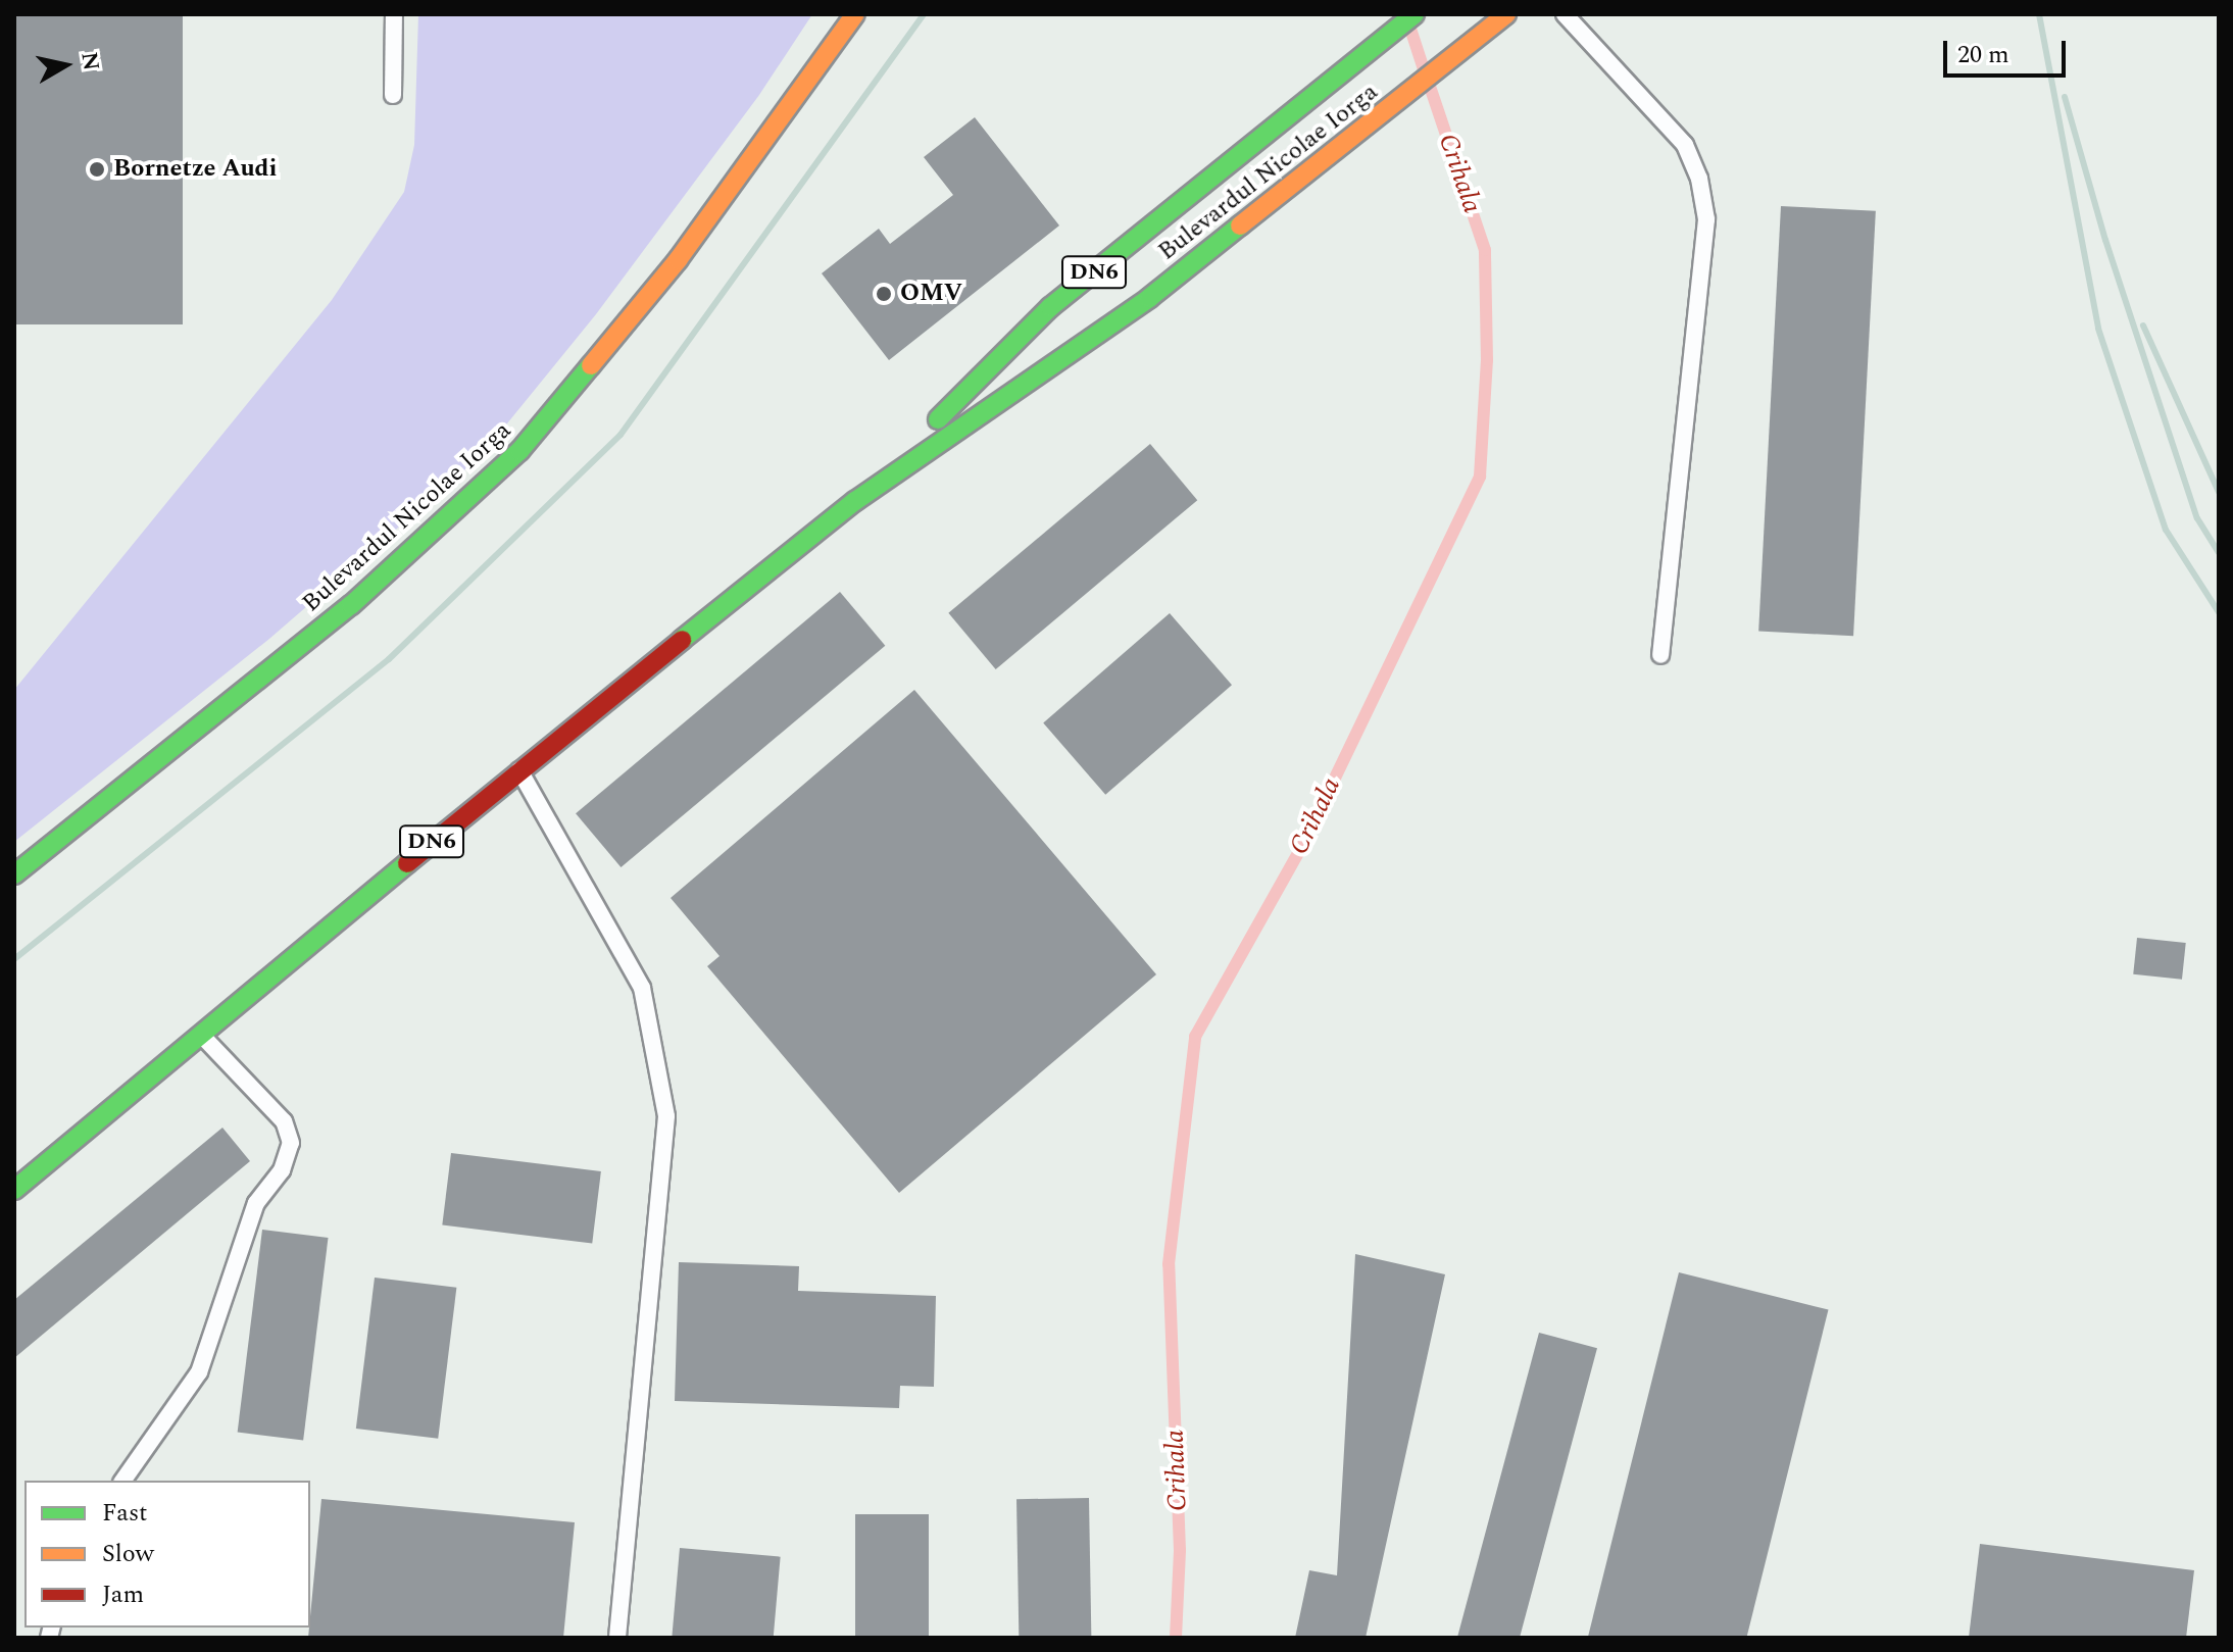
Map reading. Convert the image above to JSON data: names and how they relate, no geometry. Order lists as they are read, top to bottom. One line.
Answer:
{"streets":{"main road":["Bulevardul Nicolae Iorga","DN6"]},"water":["Crihala"],"places":["Bornetze Audi","OMV"],"legend":["Fast","Slow","Jam"],"scale_bar":"20 m","north":"right"}
